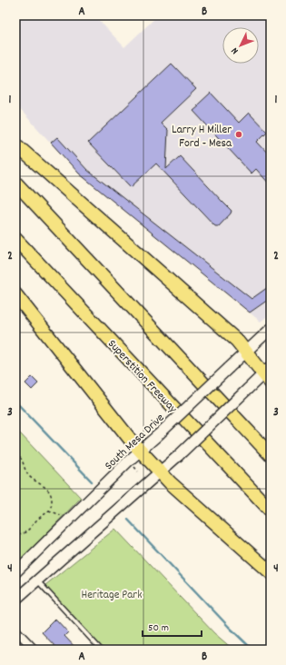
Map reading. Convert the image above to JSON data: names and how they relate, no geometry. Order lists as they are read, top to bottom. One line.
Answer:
{"streets":{"highway":["Superstition Freeway"],"main road":["South Mesa Drive"]},"parks":["Heritage Park"],"places":["Larry H Miller Ford - Mesa"],"scale_bar":"50 m","north":"bottom left","grid":{"columns":["A","B"],"rows":["1","2","3","4"]}}
